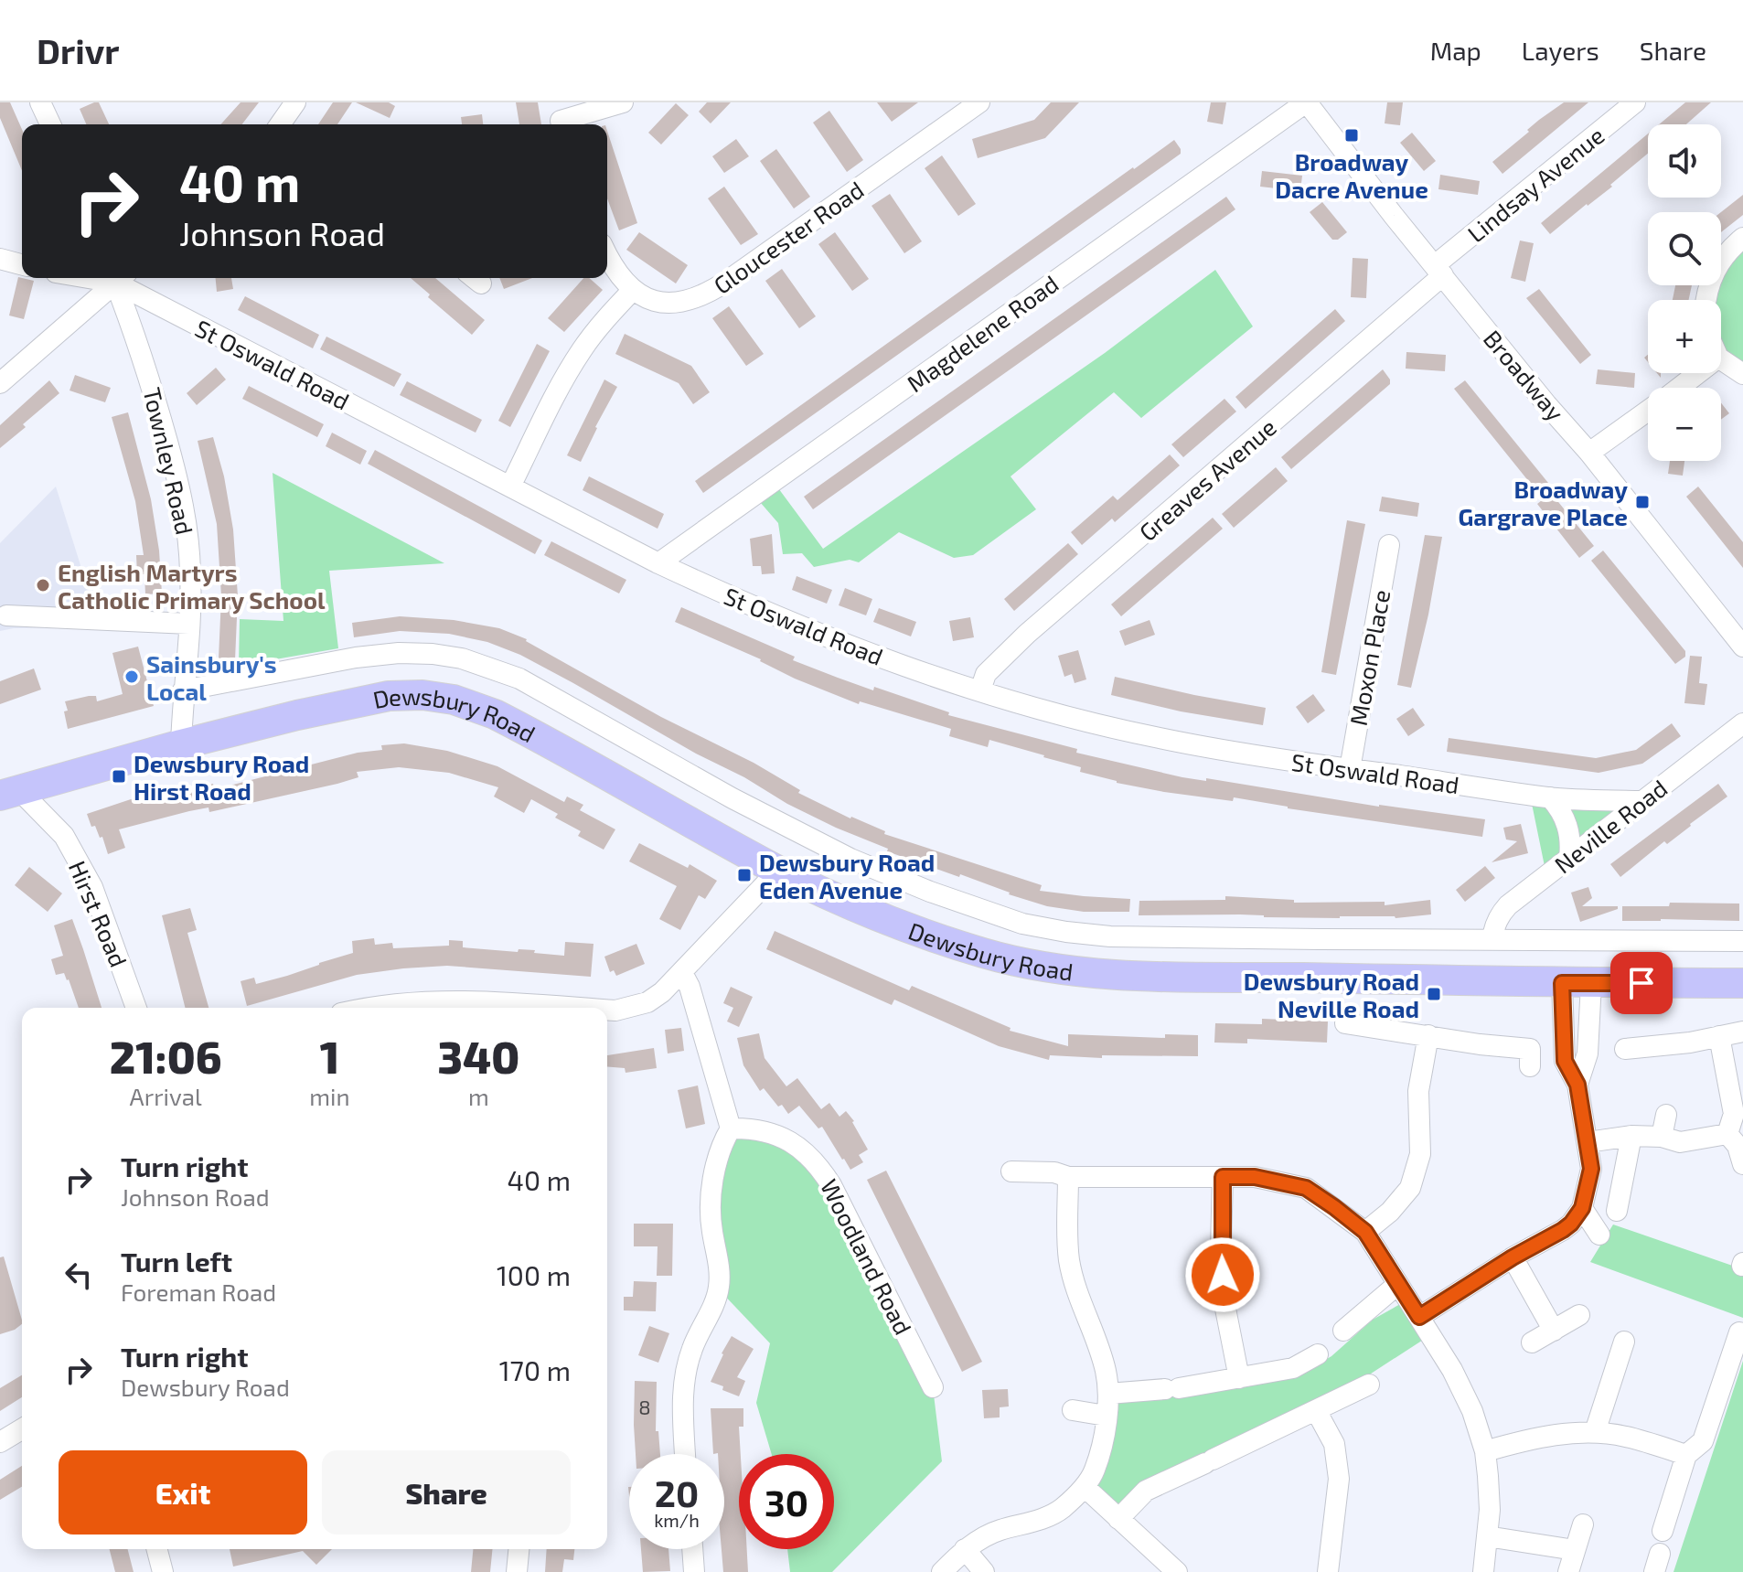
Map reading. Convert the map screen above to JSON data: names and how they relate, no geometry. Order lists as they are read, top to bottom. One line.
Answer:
{"streets":{"highway":["Dewsbury Road"],"street":["Lindsay Avenue","Gloucester Road","Magdelene Road","St Oswald Road","Broadway","Townley Road","Greaves Avenue","Moxon Place","Neville Road","Hirst Road","Woodland Road"]},"crossings":[["Lindsay Avenue","Broadway"],["Lindsay Avenue","Greaves Avenue"],["Magdelene Road","St Oswald Road"],["Magdelene Road","Broadway"],["St Oswald Road","Greaves Avenue"],["St Oswald Road","Moxon Place"],["St Oswald Road","Neville Road"],["Broadway","Greaves Avenue"],["Townley Road","Dewsbury Road"],["Dewsbury Road","Neville Road"],["Dewsbury Road","Hirst Road"]],"places":{"transit":["Broadway Dacre Avenue","Broadway Gargrave Place","Dewsbury Road Hirst Road","Dewsbury Road Eden Avenue","Dewsbury Road Neville Road"],"other":["English Martyrs Catholic Primary School","Sainsbury's Local"]},"house_numbers":["8"],"page":{"header":"Drivr","nav":["Map","Layers","Share"],"map_buttons":["+","−"],"turn":["40 m","Johnson Road"],"eta":["21:06","Arrival","1","min","340","m"],"list":[{"name":"Turn right","note":"Johnson Road","value":"40 m"},{"name":"Turn left","note":"Foreman Road","value":"100 m"},{"name":"Turn right","note":"Dewsbury Road","value":"170 m"}],"buttons":["Exit","Share"],"speed":"20 km/h","limit":"30"}}
